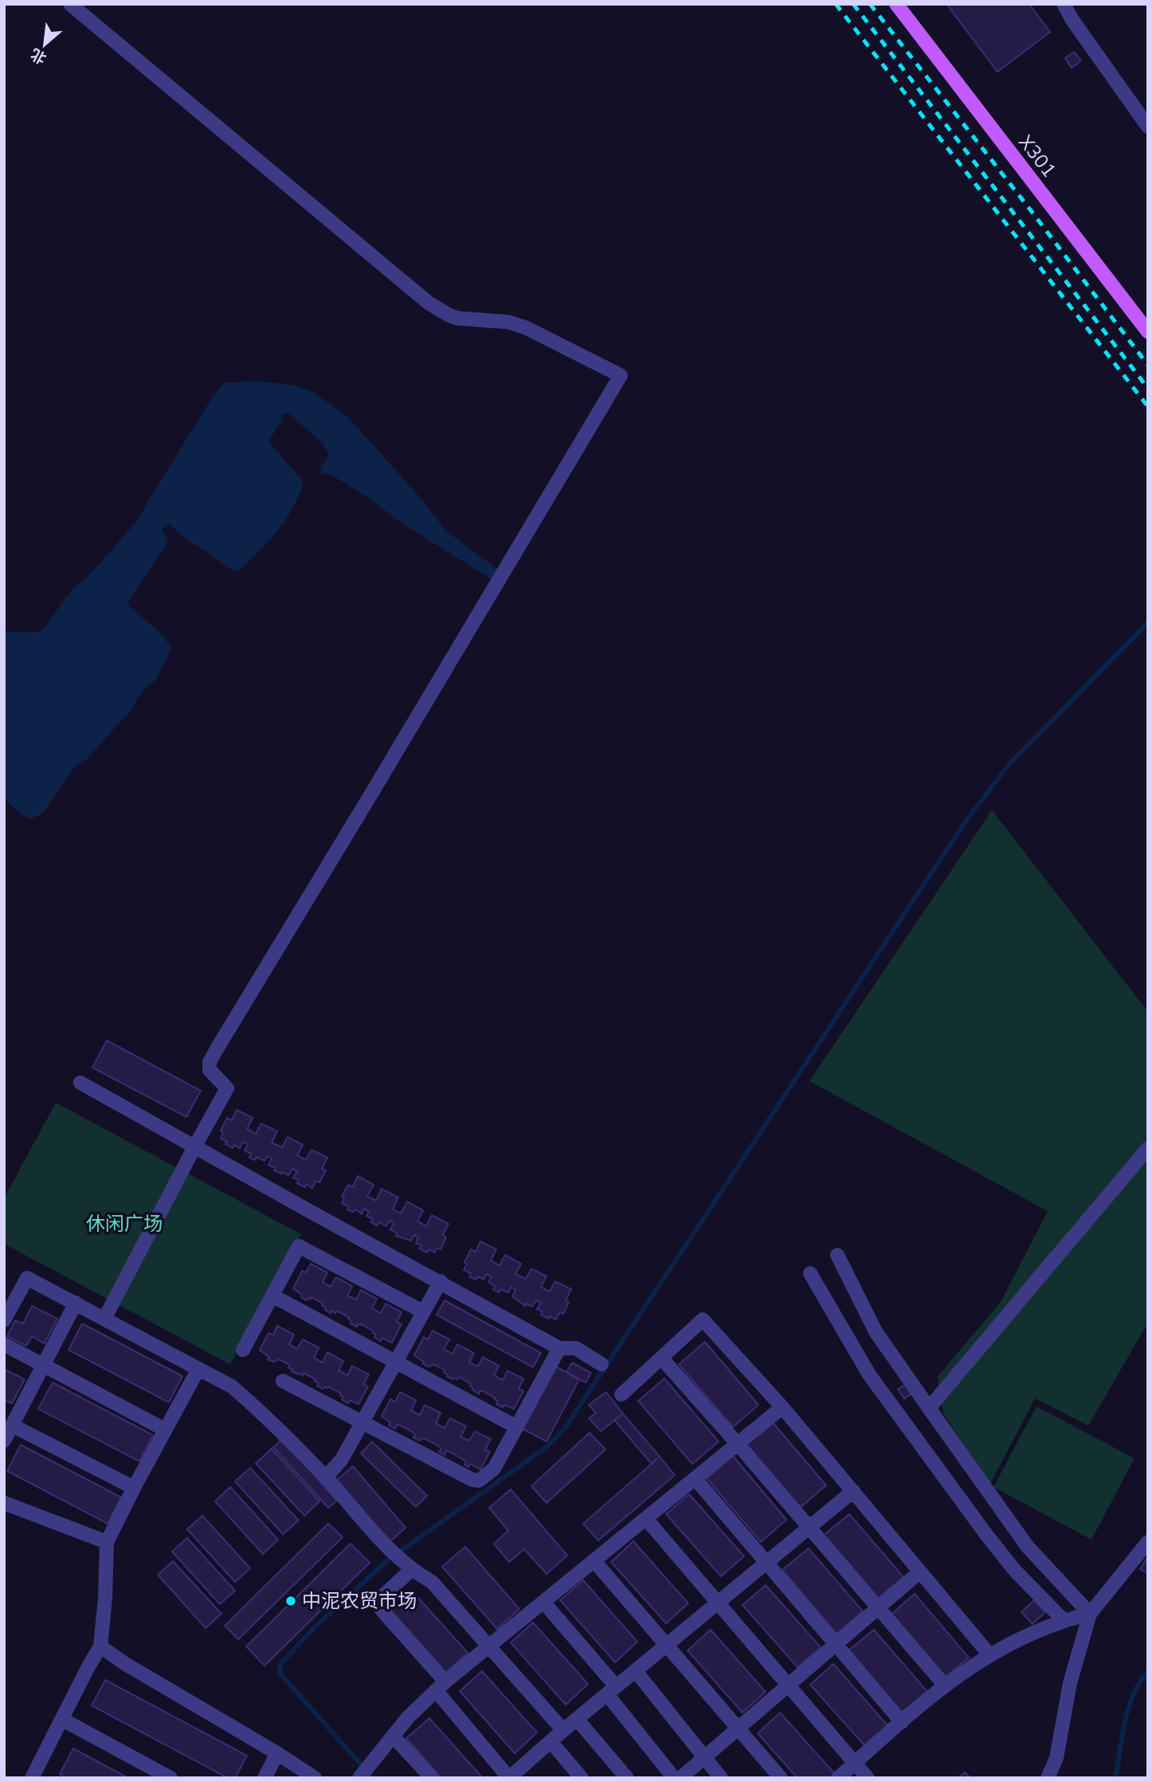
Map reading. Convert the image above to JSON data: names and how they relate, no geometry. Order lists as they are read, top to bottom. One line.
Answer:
{"streets":{"main road":["X301"]},"parks":["休闲广场"],"places":["中泥农贸市场"],"north":"bottom left"}
